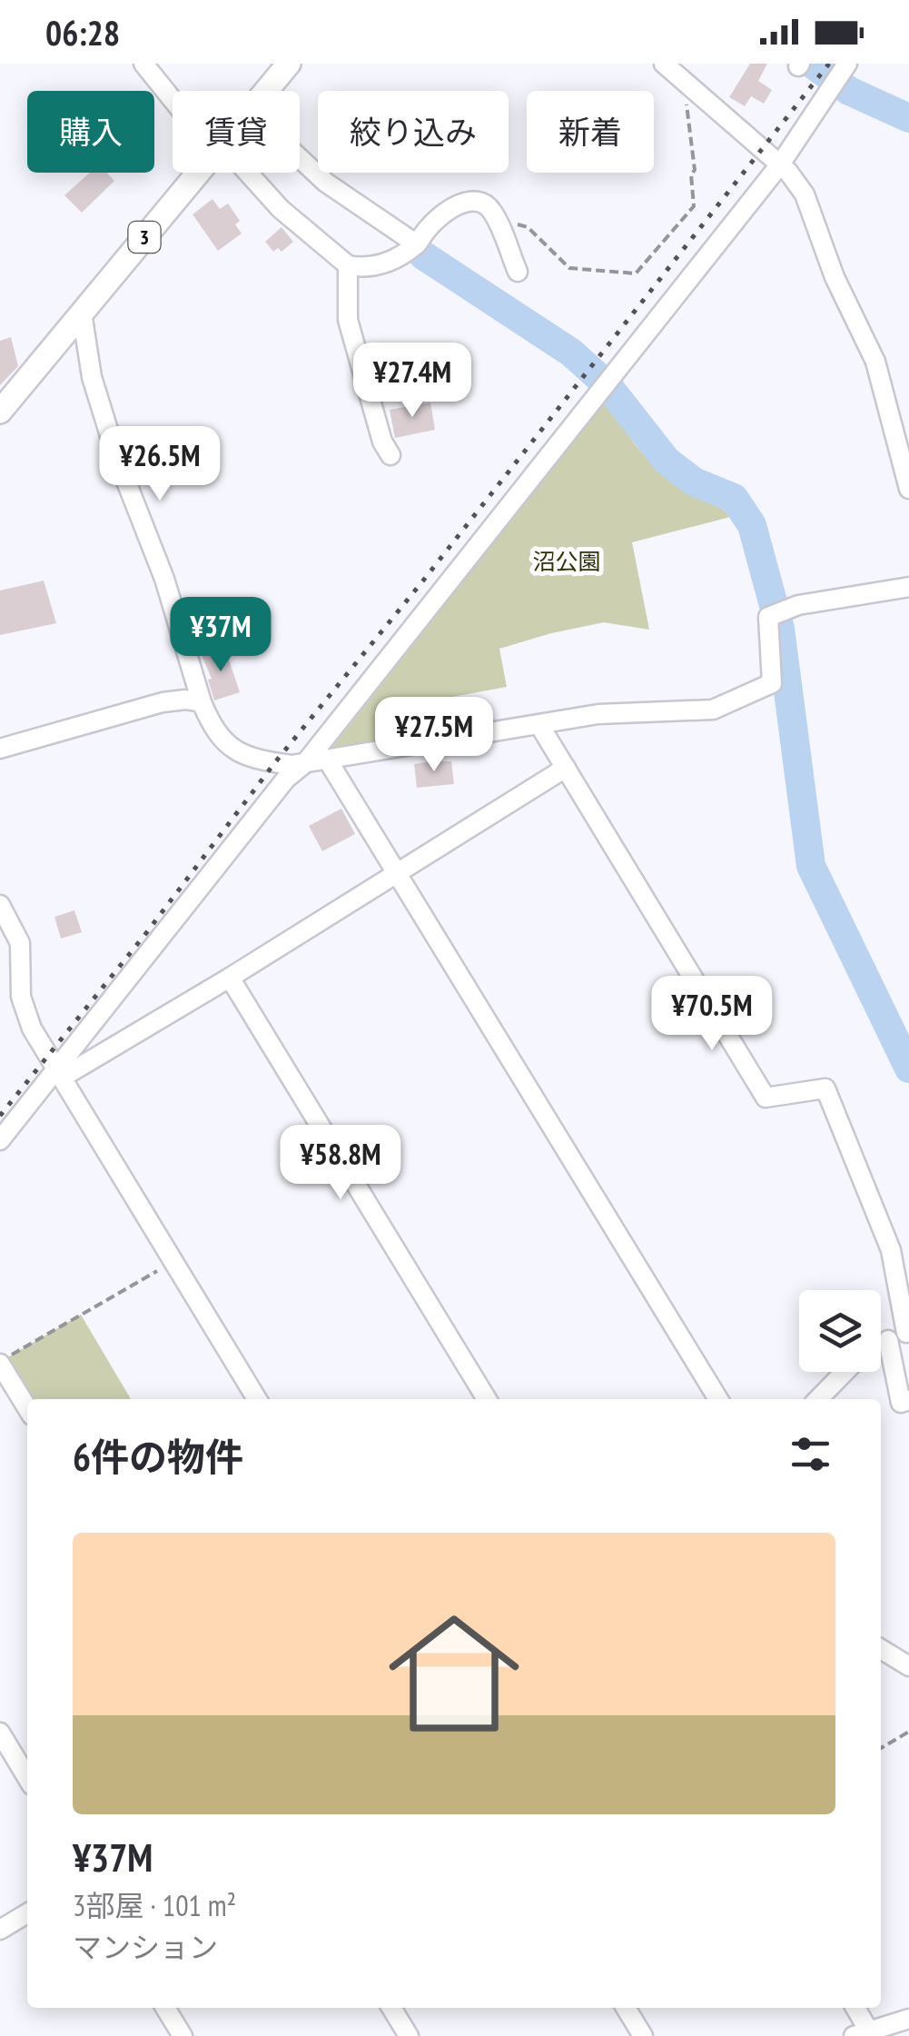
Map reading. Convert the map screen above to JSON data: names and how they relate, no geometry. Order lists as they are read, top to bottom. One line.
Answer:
{"streets":{"main road":["3"]},"parks":["沼公園"],"page":{"status":"06:28","chip":["購入","賃貸","絞り込み","新着"],"price":["¥27.4M","¥26.5M","¥37M","¥27.5M","¥70.5M","¥58.8M"],"heading":"6件の物件","list":[{"name":"¥37M","note":"3部屋 · 101 m² · マンション"}]}}
